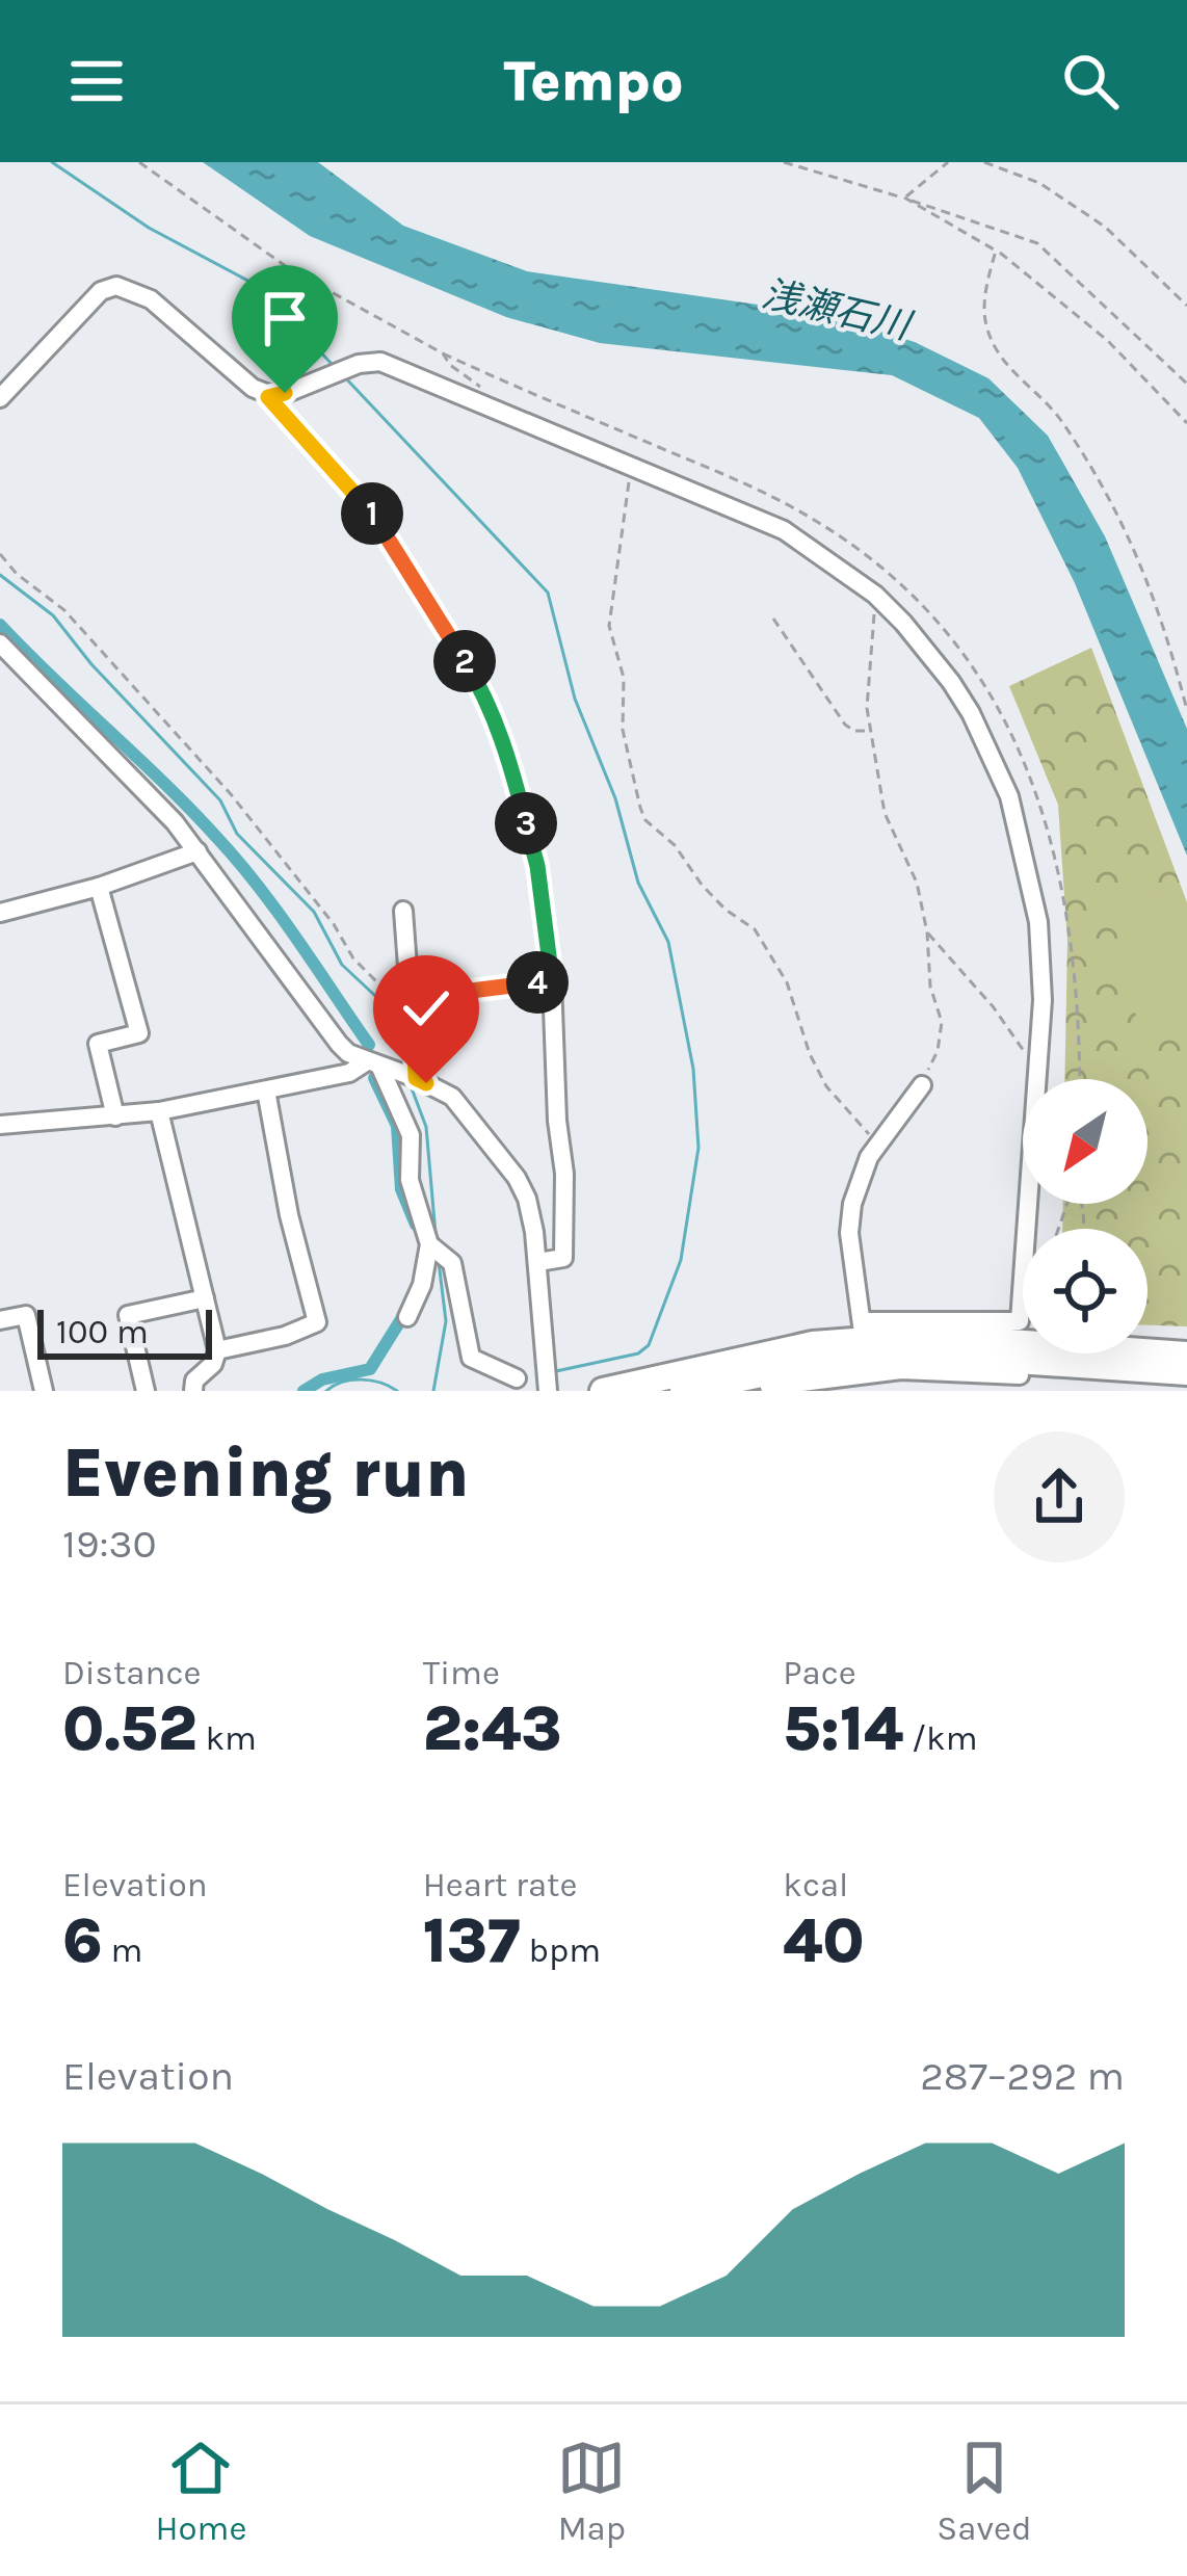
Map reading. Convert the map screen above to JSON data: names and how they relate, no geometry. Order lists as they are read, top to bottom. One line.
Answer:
{"water":["浅瀬石川"],"scale_bar":"100 m","north":"bottom left","page":{"header":"Tempo","pins":["1","2","3","4"],"scale":"100 m","heading":["Evening run","19:30"],"stats":[["Distance","0.52 km"],["Time","2:43"],["Pace","5:14 /km"],["Elevation","6 m"],["Heart rate","137 bpm"],["kcal","40"]],"chart":["Elevation","287–292 m"],"tabs":["Home","Map","Saved"]}}
